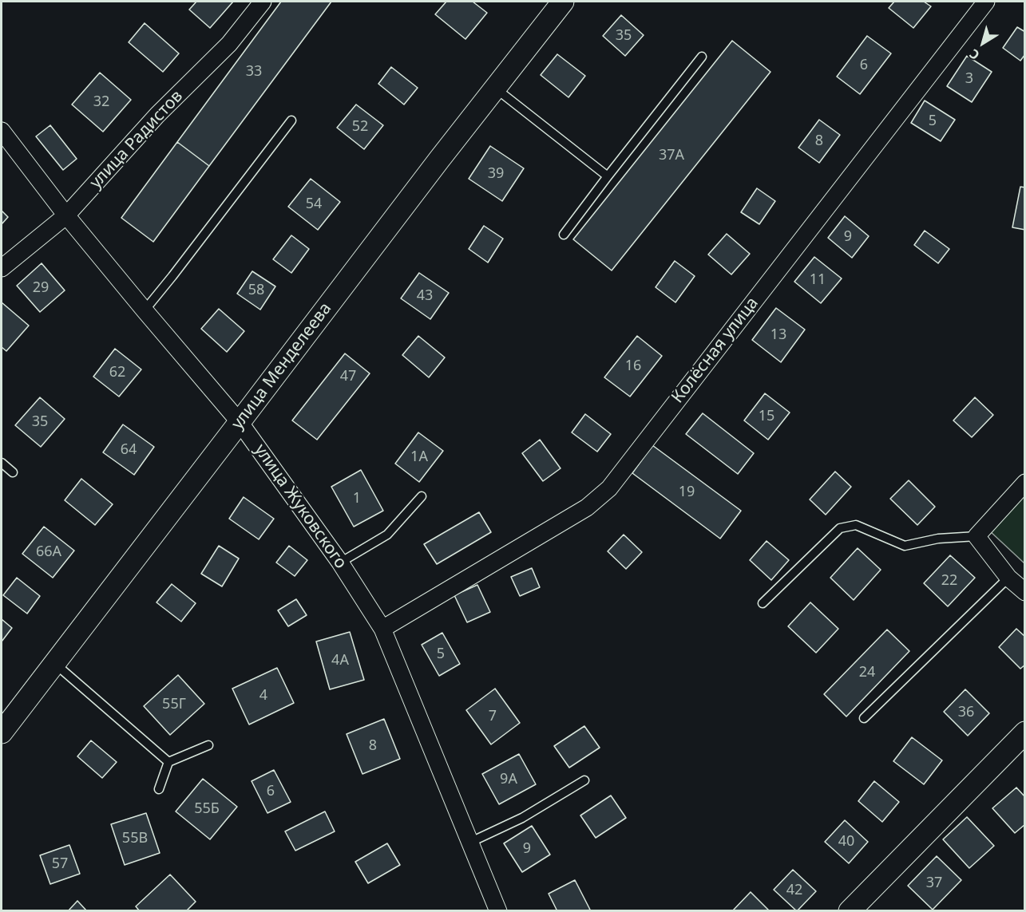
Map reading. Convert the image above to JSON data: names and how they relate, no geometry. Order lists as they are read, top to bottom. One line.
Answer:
{"streets":{"street":["улица Радистов","Колёсная улица","улица Менделеева","улица Жуковского"]},"crossings":[["улица Радистов","улица Жуковского"],["Колёсная улица","улица Жуковского"],["улица Менделеева","улица Жуковского"]],"house_numbers":["35","6","33","3","32","5","52","8","37А","39","54","9","11","29","58","43","13","16","62","47","15","35","64","1А","19","1","66А","22","5","4А","24","4","55Г","36","7","8","9А","6","55Б","55В","40","9","57","37","42"],"north":"bottom left"}
